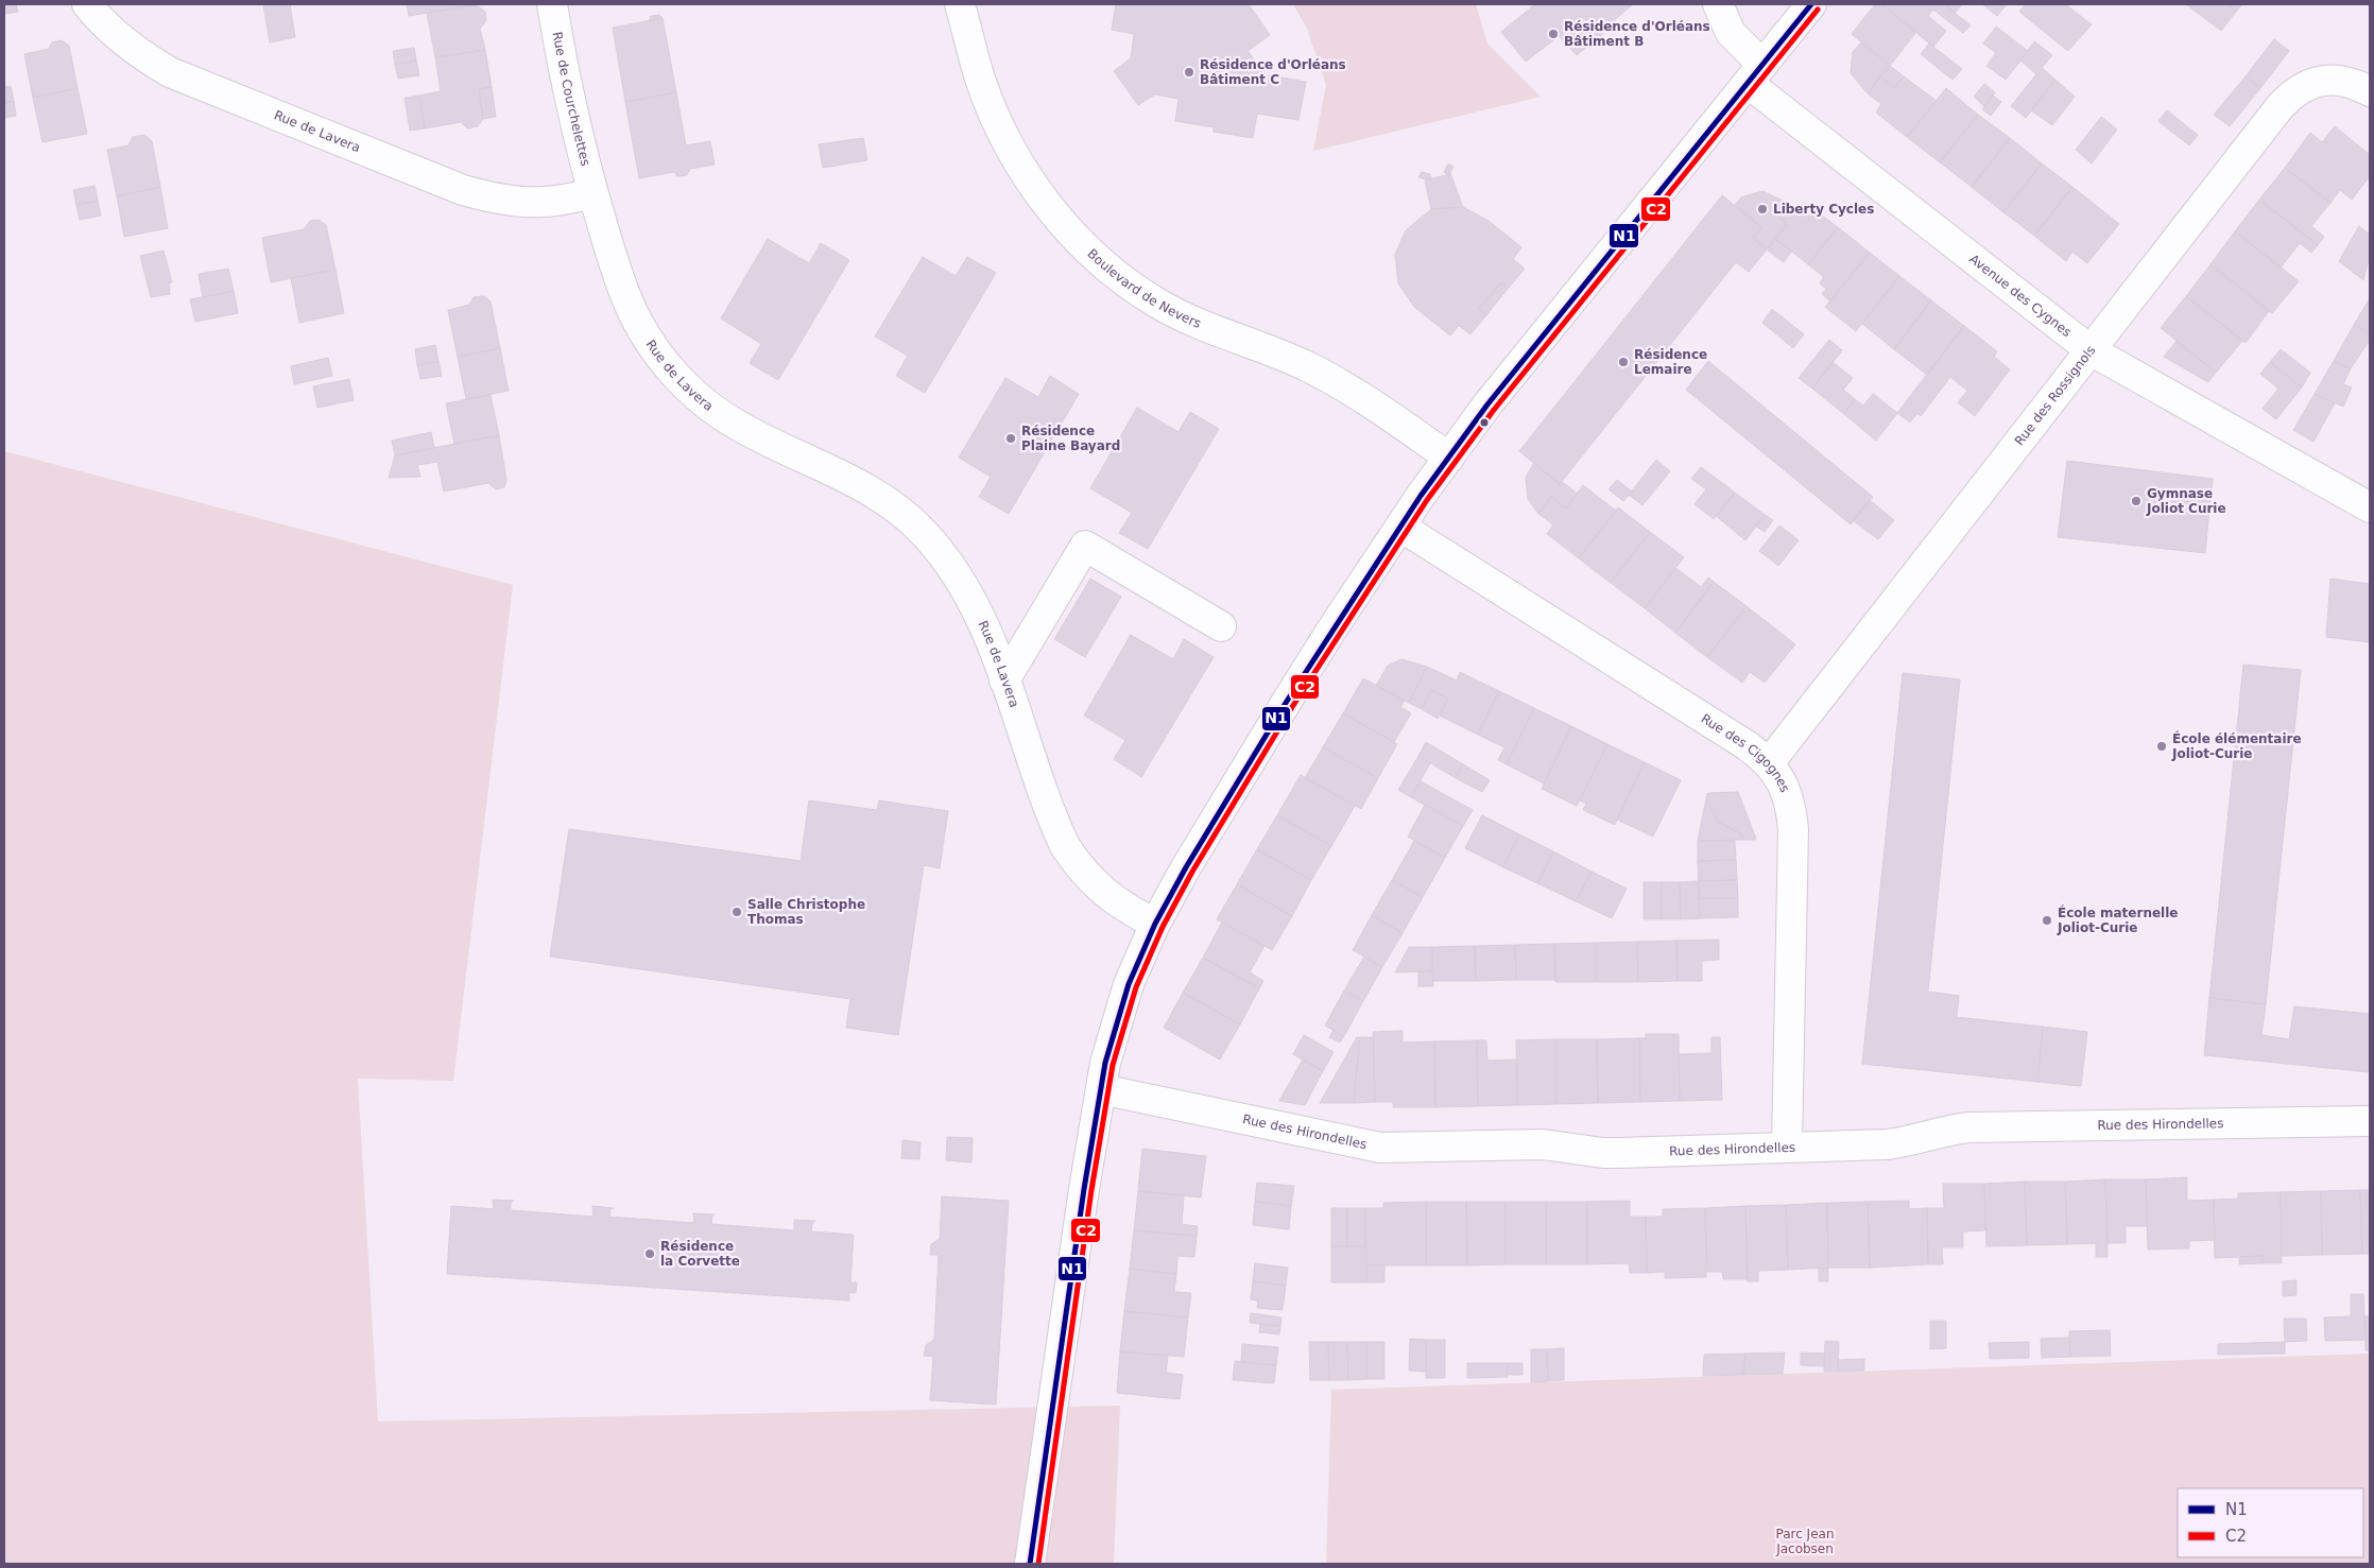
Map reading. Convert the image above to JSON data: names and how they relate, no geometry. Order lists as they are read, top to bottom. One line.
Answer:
{"streets":{"street":["Rue de Courchelettes","Rue de Lavera","Boulevard de Nevers","Avenue des Cygnes","Rue des Rossignols","Rue des Cigognes","Rue des Hirondelles"]},"crossings":[["Rue de Courchelettes","Rue de Lavera"],["Avenue des Cygnes","Rue des Rossignols"],["Rue des Rossignols","Rue des Cigognes"],["Rue des Cigognes","Rue des Hirondelles"]],"parks":["Parc Jean Jacobsen"],"places":["Résidence d'Orléans Bâtiment B","Résidence d'Orléans Bâtiment C","Liberty Cycles","Résidence Lemaire","Résidence Plaine Bayard","Gymnase Joliot Curie","École élémentaire Joliot-Curie","Salle Christophe Thomas","École maternelle Joliot-Curie","Résidence la Corvette"],"lines":["transit line N1","transit line C2"],"legend":["N1","C2"]}
